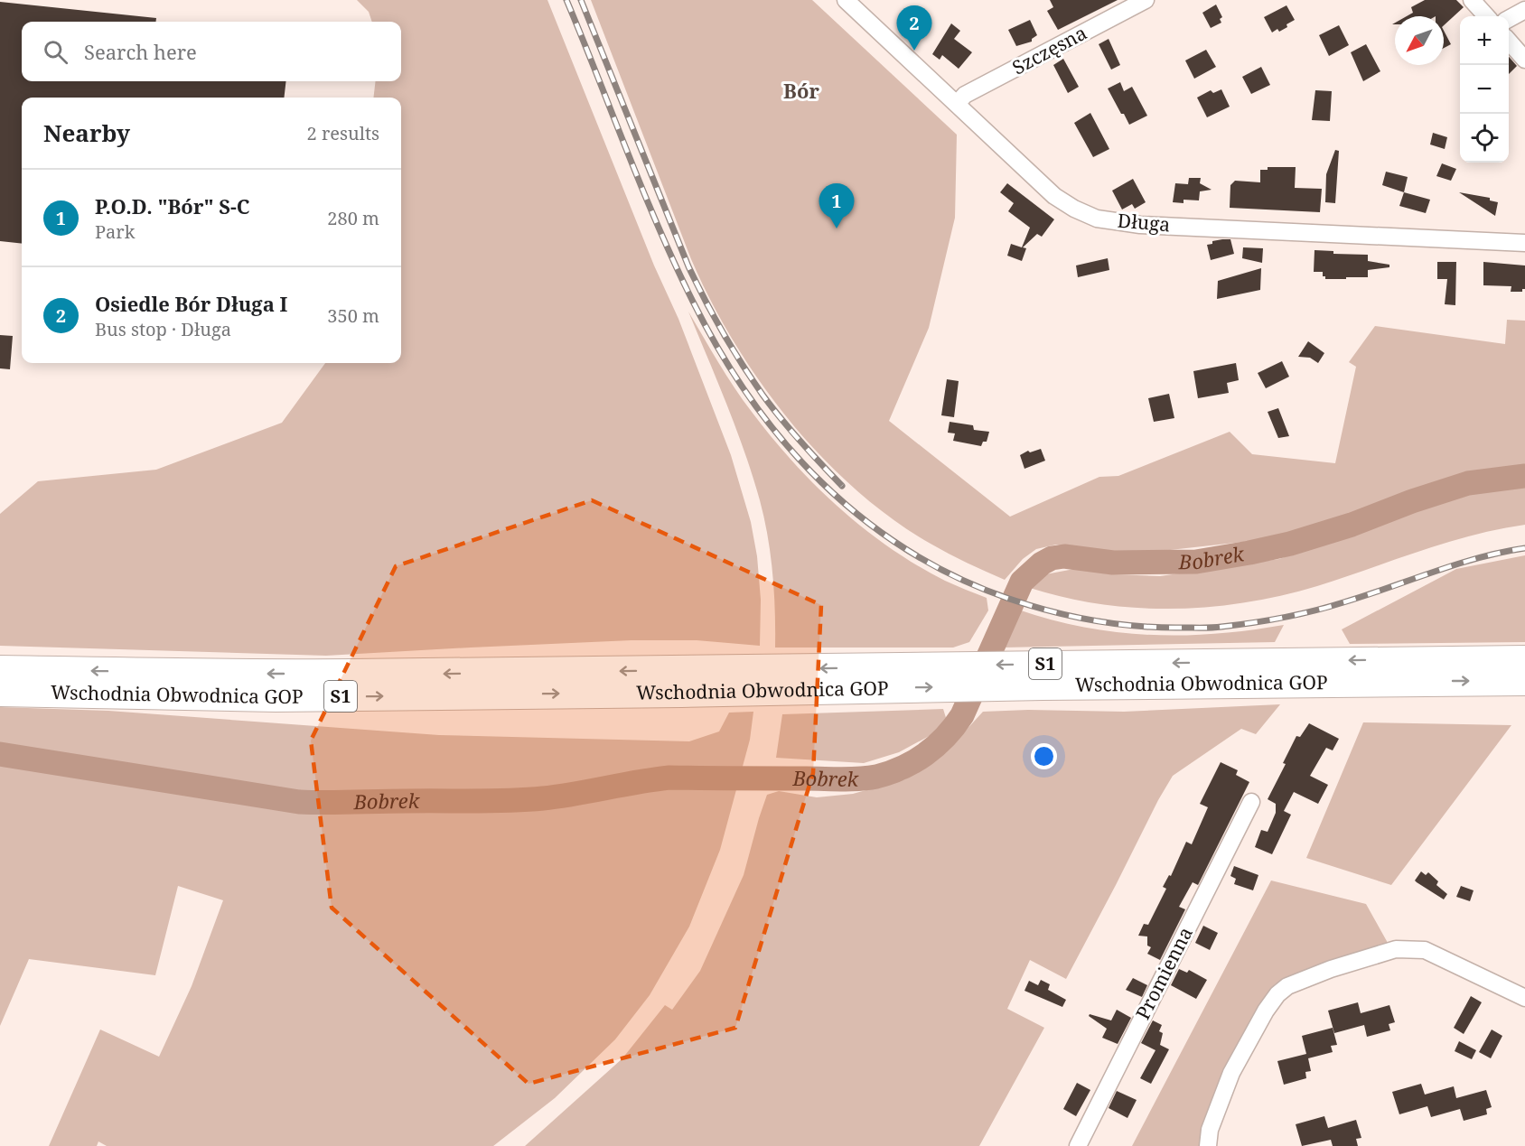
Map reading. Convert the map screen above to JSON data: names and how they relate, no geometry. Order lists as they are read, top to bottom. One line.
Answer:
{"streets":{"highway":["S1","Wschodnia Obwodnica GOP"],"street":["Szczęsna","Długa","Promienna"]},"crossings":[["Szczęsna","Długa"]],"districts":["Bór"],"water":["Bobrek"],"north":"bottom left","page":{"pins":["2","1"],"map_buttons":["+","−"],"search":"Search here","heading":["Nearby","2 results"],"list":[{"mark":"1","name":"P.O.D. \"Bór\" S-C","note":"Park","value":"280 m"},{"mark":"2","name":"Osiedle Bór Długa I","note":"Bus stop · Długa","value":"350 m"}]}}
